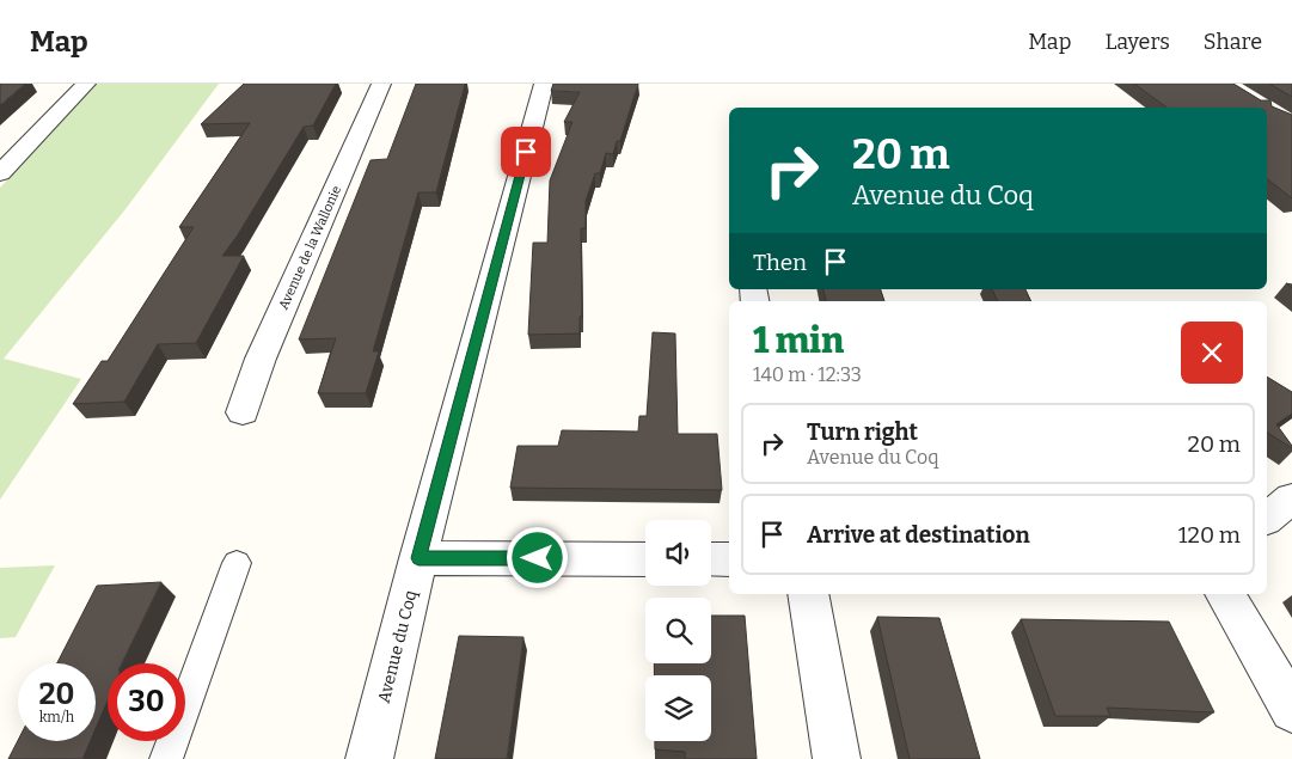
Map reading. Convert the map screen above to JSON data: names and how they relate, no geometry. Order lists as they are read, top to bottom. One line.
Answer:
{"streets":{"street":["Avenue de la Wallonie","Avenue du Coq"]},"page":{"header":"Map","nav":["Map","Layers","Share"],"turn":["20 m","Avenue du Coq"],"then":"Then","heading":["1 min","140 m · 12:33"],"list":[{"name":"Turn right","note":"Avenue du Coq","value":"20 m"},{"name":"Arrive at destination","value":"120 m"}],"speed":"20 km/h","limit":"30"}}
